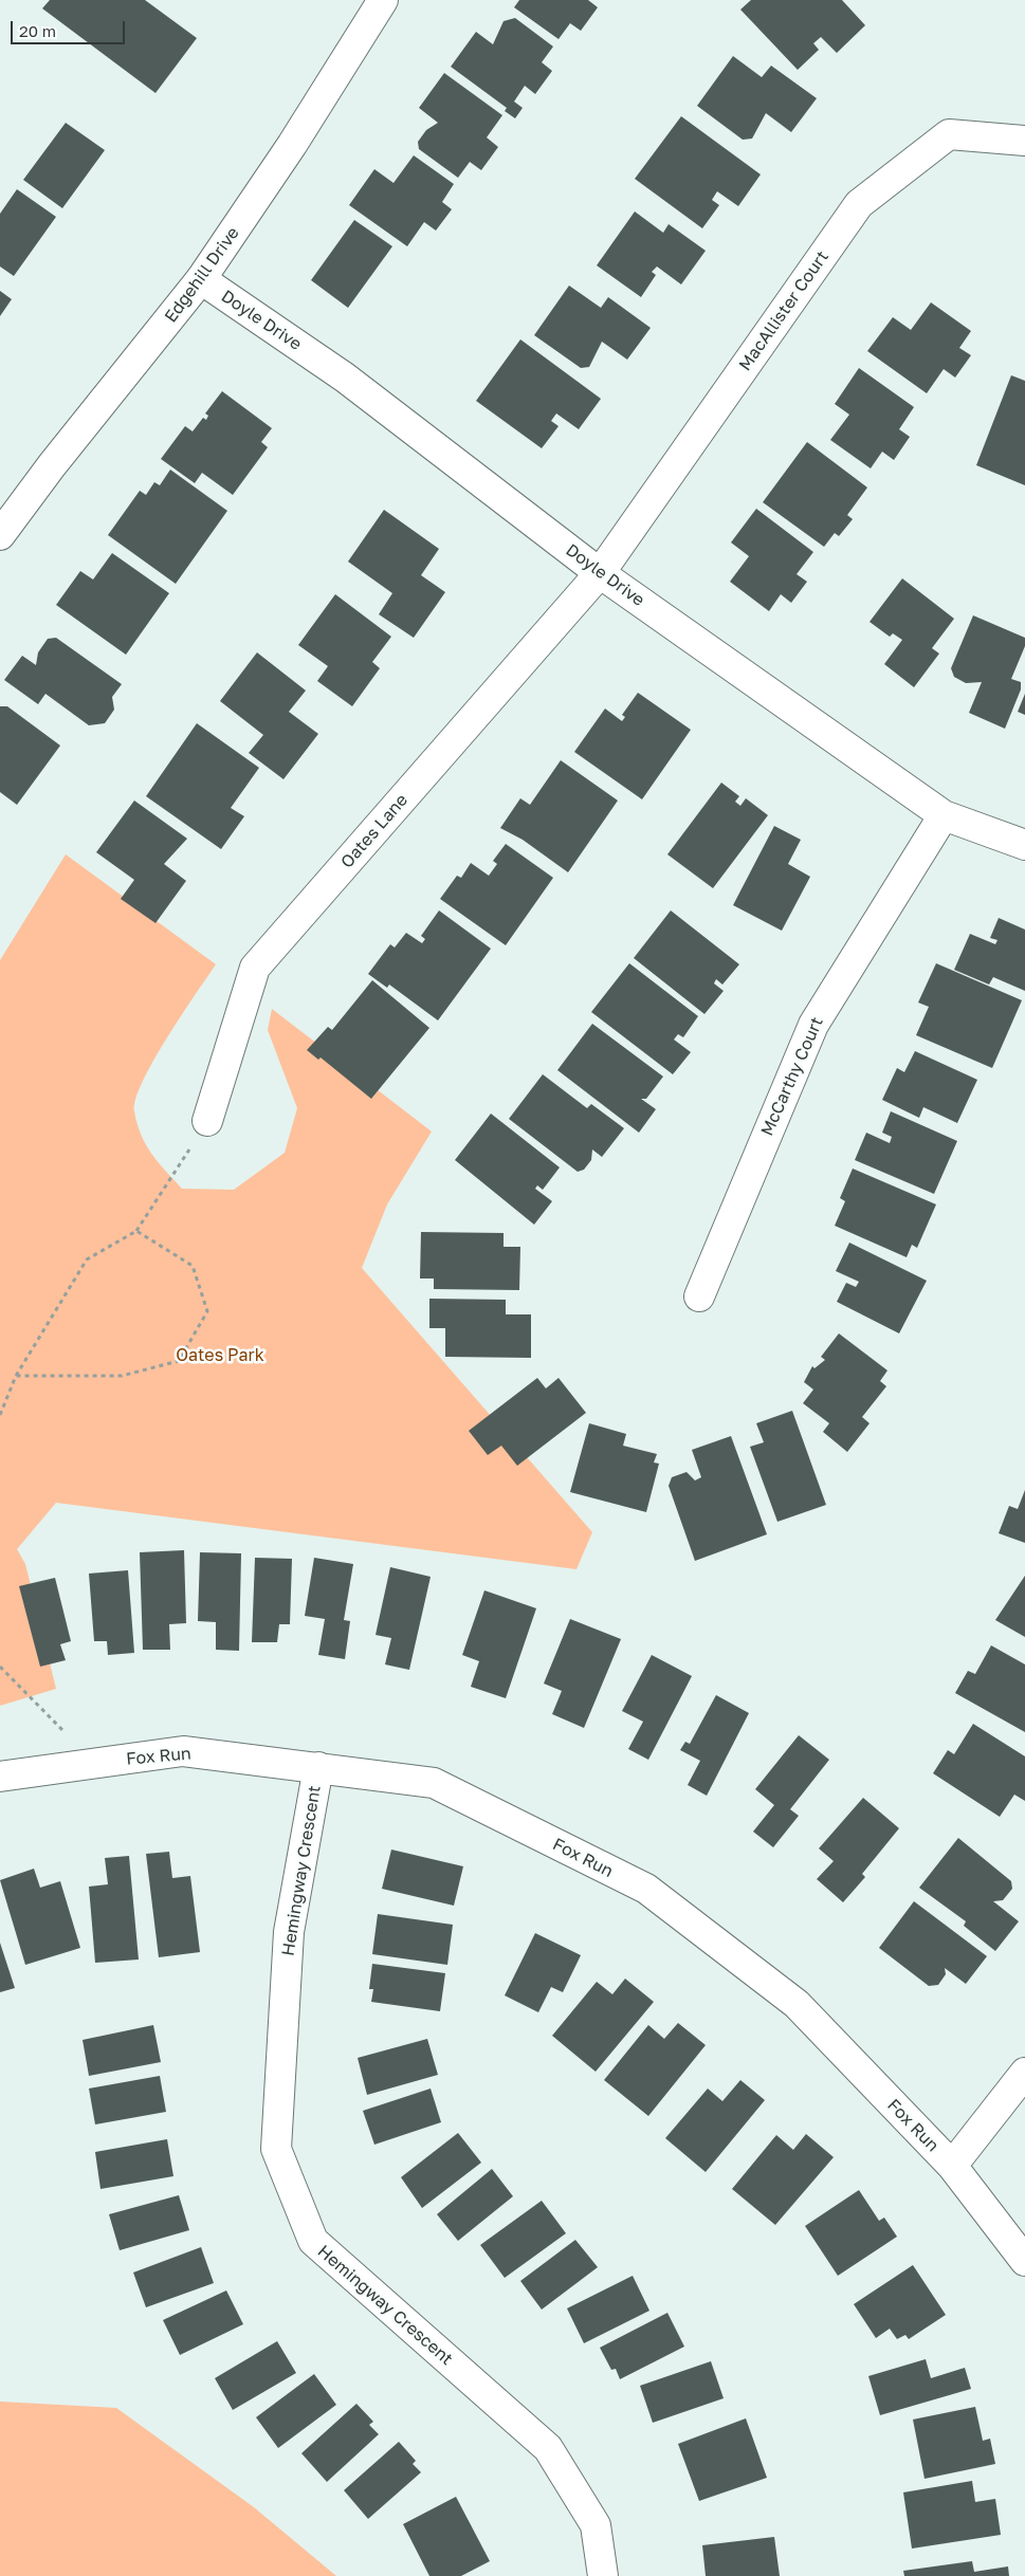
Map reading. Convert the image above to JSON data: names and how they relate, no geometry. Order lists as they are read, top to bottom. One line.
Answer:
{"streets":{"street":["Edgehill Drive","MacAllister Court","Doyle Drive","Oates Lane","McCarthy Court","Fox Run","Hemingway Crescent"]},"crossings":[["Edgehill Drive","Doyle Drive"],["MacAllister Court","Doyle Drive"],["MacAllister Court","Oates Lane"],["Doyle Drive","Oates Lane"],["Doyle Drive","McCarthy Court"],["Fox Run","Hemingway Crescent"]],"parks":["Oates Park"],"scale_bar":"20 m"}
